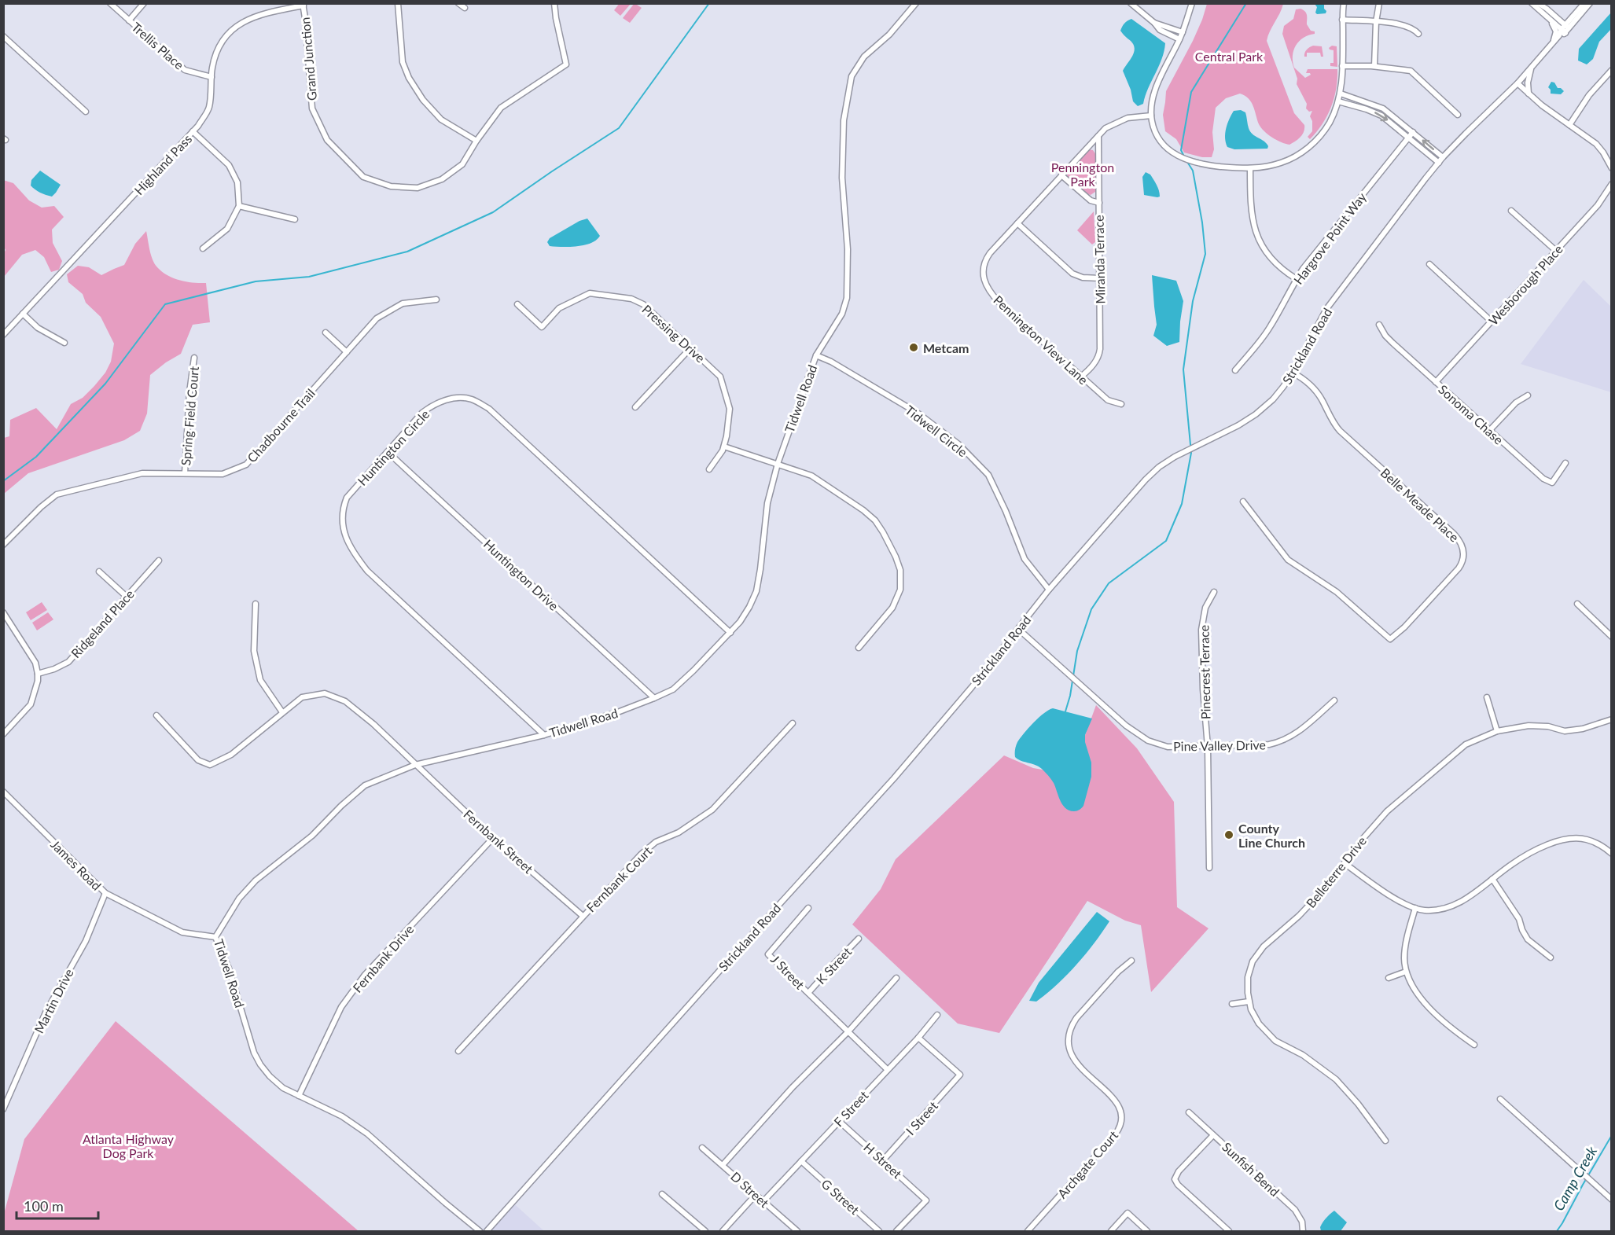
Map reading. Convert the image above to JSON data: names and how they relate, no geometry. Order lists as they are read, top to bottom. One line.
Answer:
{"streets":{"street":["Trellis Place","Grand Junction","Highland Pass","Hargrove Point Way","Miranda Terrace","Wesborough Place","Pressing Drive","Pennington View Lane","Strickland Road","Tidwell Road","Sonoma Chase","Spring Field Court","Chadbourne Trail","Tidwell Circle","Huntington Circle","Belle Meade Place","Huntington Drive","Ridgeland Place","Pinecrest Terrace","Pine Valley Drive","Fernbank Street","James Road","Belleterre Drive","Fernbank Court","Fernbank Drive","K Street","J Street","Martin Drive","F Street","I Street","H Street","Archgate Court","Sunfish Bend","D Street","G Street"]},"crossings":[["Trellis Place","Highland Pass"],["Grand Junction","Highland Pass"],["Miranda Terrace","Pennington View Lane"],["Wesborough Place","Sonoma Chase"],["Strickland Road","Tidwell Circle"],["Strickland Road","Belle Meade Place"],["Strickland Road","Pine Valley Drive"],["Tidwell Road","Tidwell Circle"],["Tidwell Road","Huntington Circle"],["Tidwell Road","Huntington Drive"],["Tidwell Road","Fernbank Street"],["Tidwell Road","James Road"],["Tidwell Road","Fernbank Drive"],["Spring Field Court","Chadbourne Trail"],["Huntington Circle","Huntington Drive"],["Pinecrest Terrace","Pine Valley Drive"],["Fernbank Street","Fernbank Court"],["Fernbank Street","Fernbank Drive"],["James Road","Martin Drive"],["K Street","J Street"],["F Street","I Street"],["F Street","H Street"],["F Street","D Street"],["F Street","G Street"],["I Street","H Street"]],"water":["Camp Creek"],"parks":["Central Park","Pennington Park","Atlanta Highway Dog Park"],"places":["Metcam","County Line Church"],"scale_bar":"100 m"}
